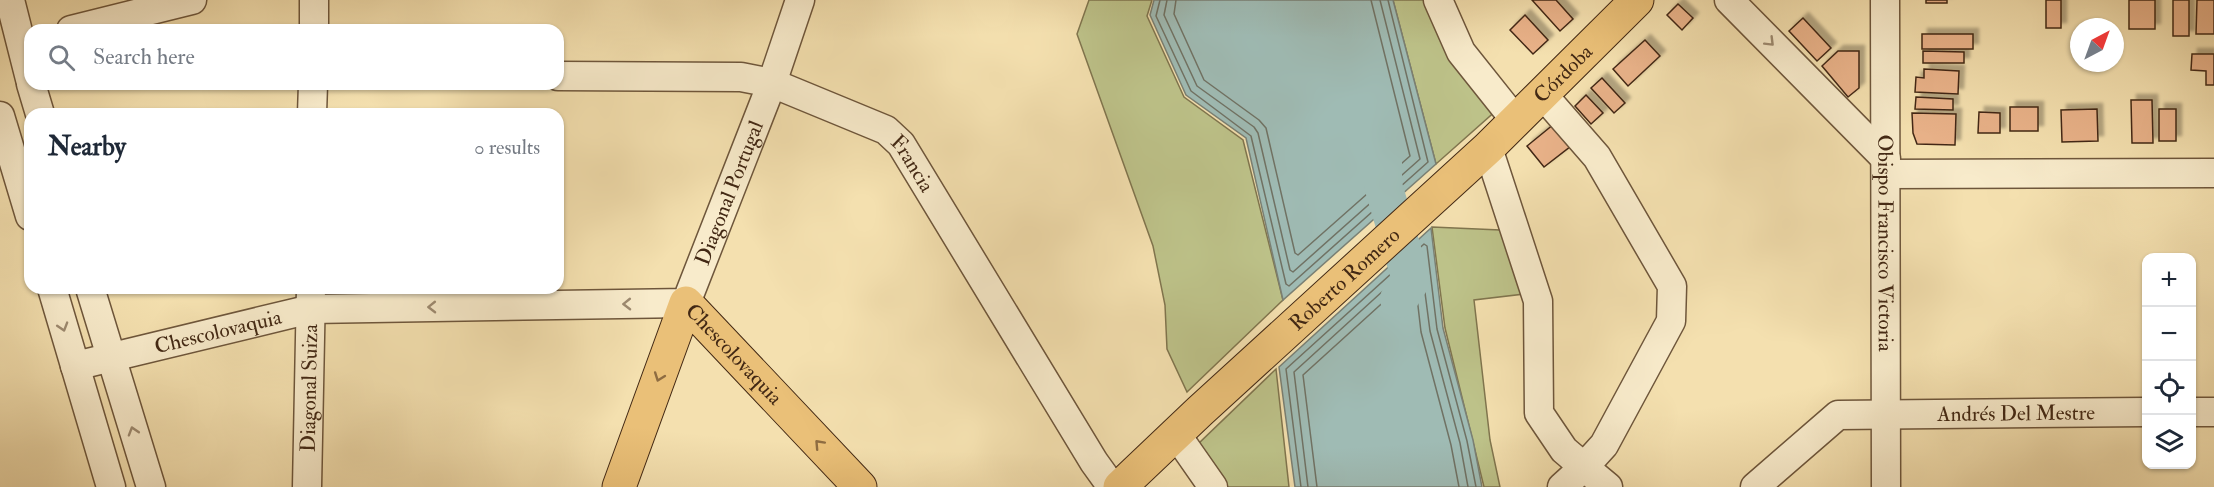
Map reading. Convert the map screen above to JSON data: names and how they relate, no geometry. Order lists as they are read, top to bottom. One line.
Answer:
{"streets":{"main road":["Córdoba","Diagonal Portugal","Roberto Romero","Chescolovaquia"],"street":["Francia","Obispo Francisco Victoria","Diagonal Suiza","Andrés Del Mestre"]},"crossings":[["Córdoba","Roberto Romero"],["Francia","Diagonal Portugal"],["Diagonal Portugal","Chescolovaquia"],["Obispo Francisco Victoria","Andrés Del Mestre"],["Chescolovaquia","Diagonal Suiza"]],"one_way":["Diagonal Portugal","Chescolovaquia"],"north":"top right","page":{"search":"Search here","heading":["Nearby","0 results"],"map_buttons":["+","−"]}}
